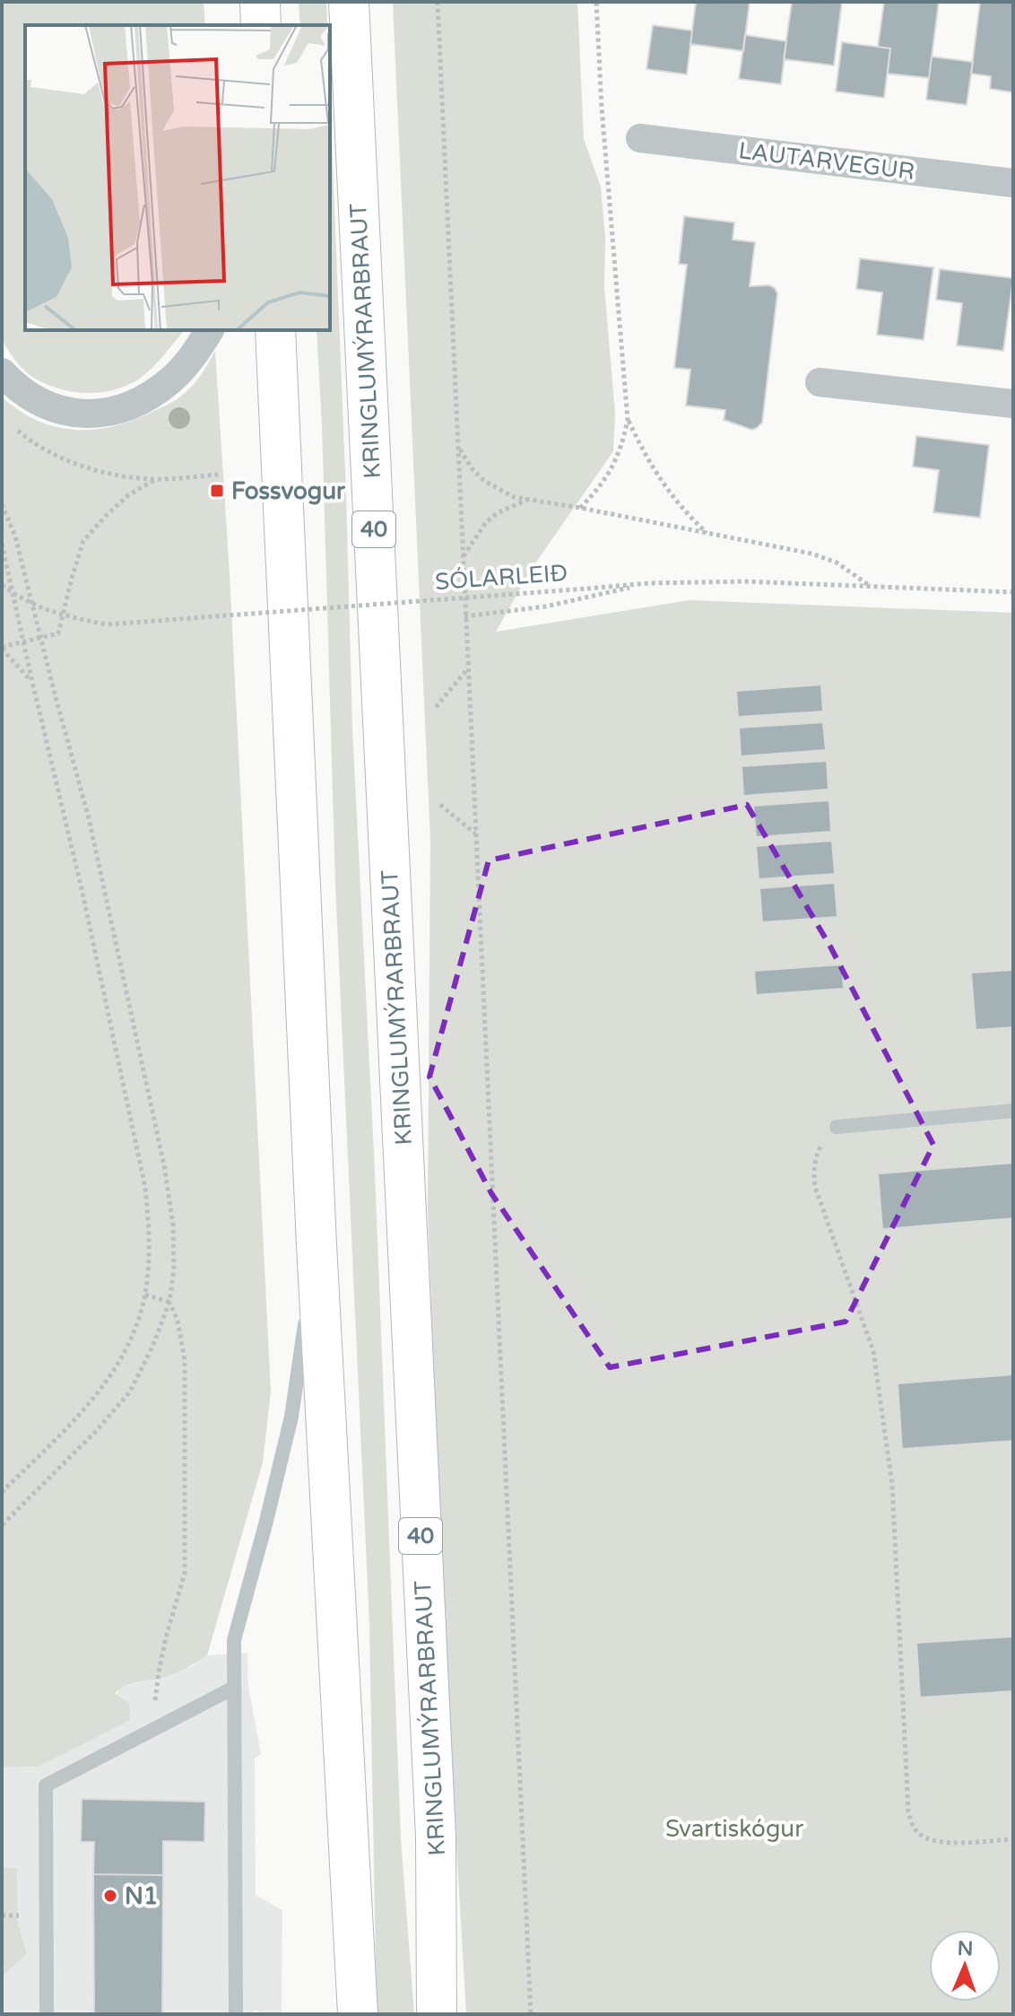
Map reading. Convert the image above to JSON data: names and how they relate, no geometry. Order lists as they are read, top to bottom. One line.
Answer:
{"streets":{"main road":["KRINGLUMÝRARBRAUT","40"],"street":["LAUTARVEGUR"],"path":["SÓLARLEIÐ"]},"parks":["Svartiskógur"],"places":{"transit":["Fossvogur"],"other":["N1"]},"north":"top"}
